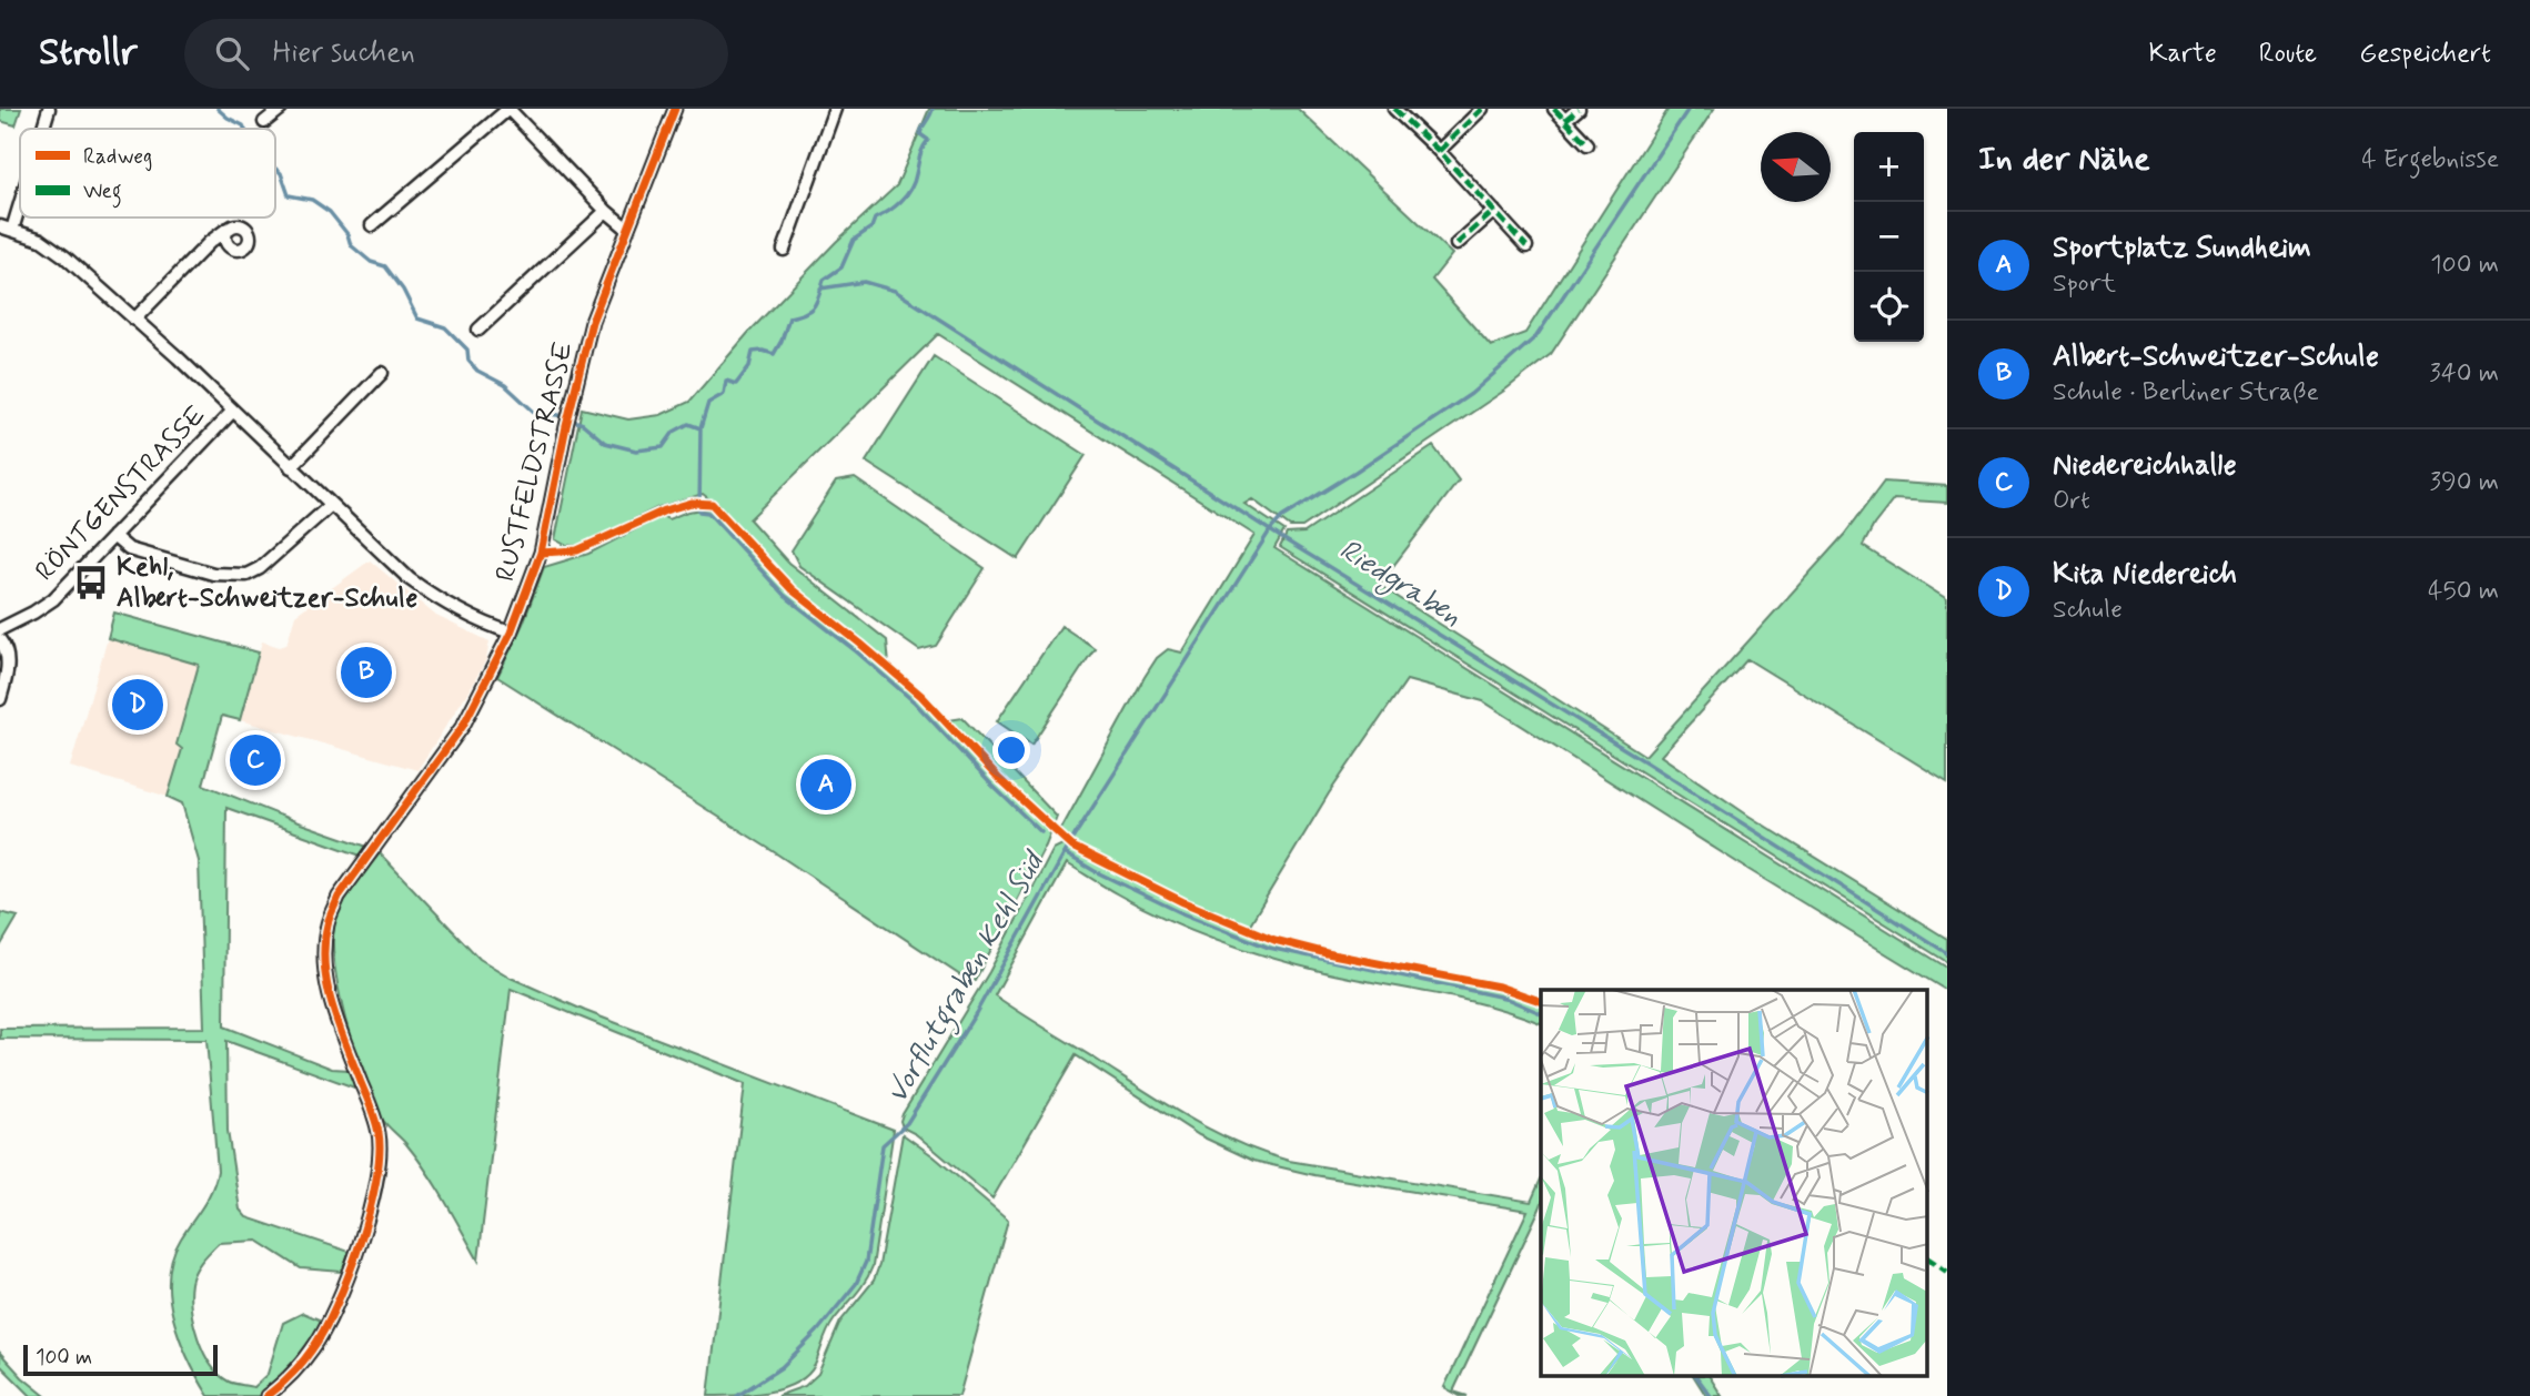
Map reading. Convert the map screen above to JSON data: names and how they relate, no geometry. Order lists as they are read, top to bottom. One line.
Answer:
{"streets":{"street":["RUSTFELDSTRASSE","RÖNTGENSTRASSE"]},"water":["Riedgraben","Vorflutgraben Kehl Süd"],"places":{"bus stop":["Kehl, Albert-Schweitzer-Schule"]},"legend":["Radweg","Weg"],"scale_bar":"100 m","north":"left","page":{"header":"Strollr","search":"Hier suchen","nav":["Karte","Route","Gespeichert"],"heading":["In der Nähe","4 Ergebnisse"],"map_buttons":["+","−"],"list":[{"mark":"A","name":"Sportplatz Sundheim","note":"Sport","value":"100 m"},{"mark":"B","name":"Albert-Schweitzer-Schule","note":"Schule · Berliner Straße","value":"340 m"},{"mark":"C","name":"Niedereichhalle","note":"Ort","value":"390 m"},{"mark":"D","name":"Kita Niedereich","note":"Schule","value":"450 m"}],"pins":["B","D","C","A"],"scale":"100 m"}}
